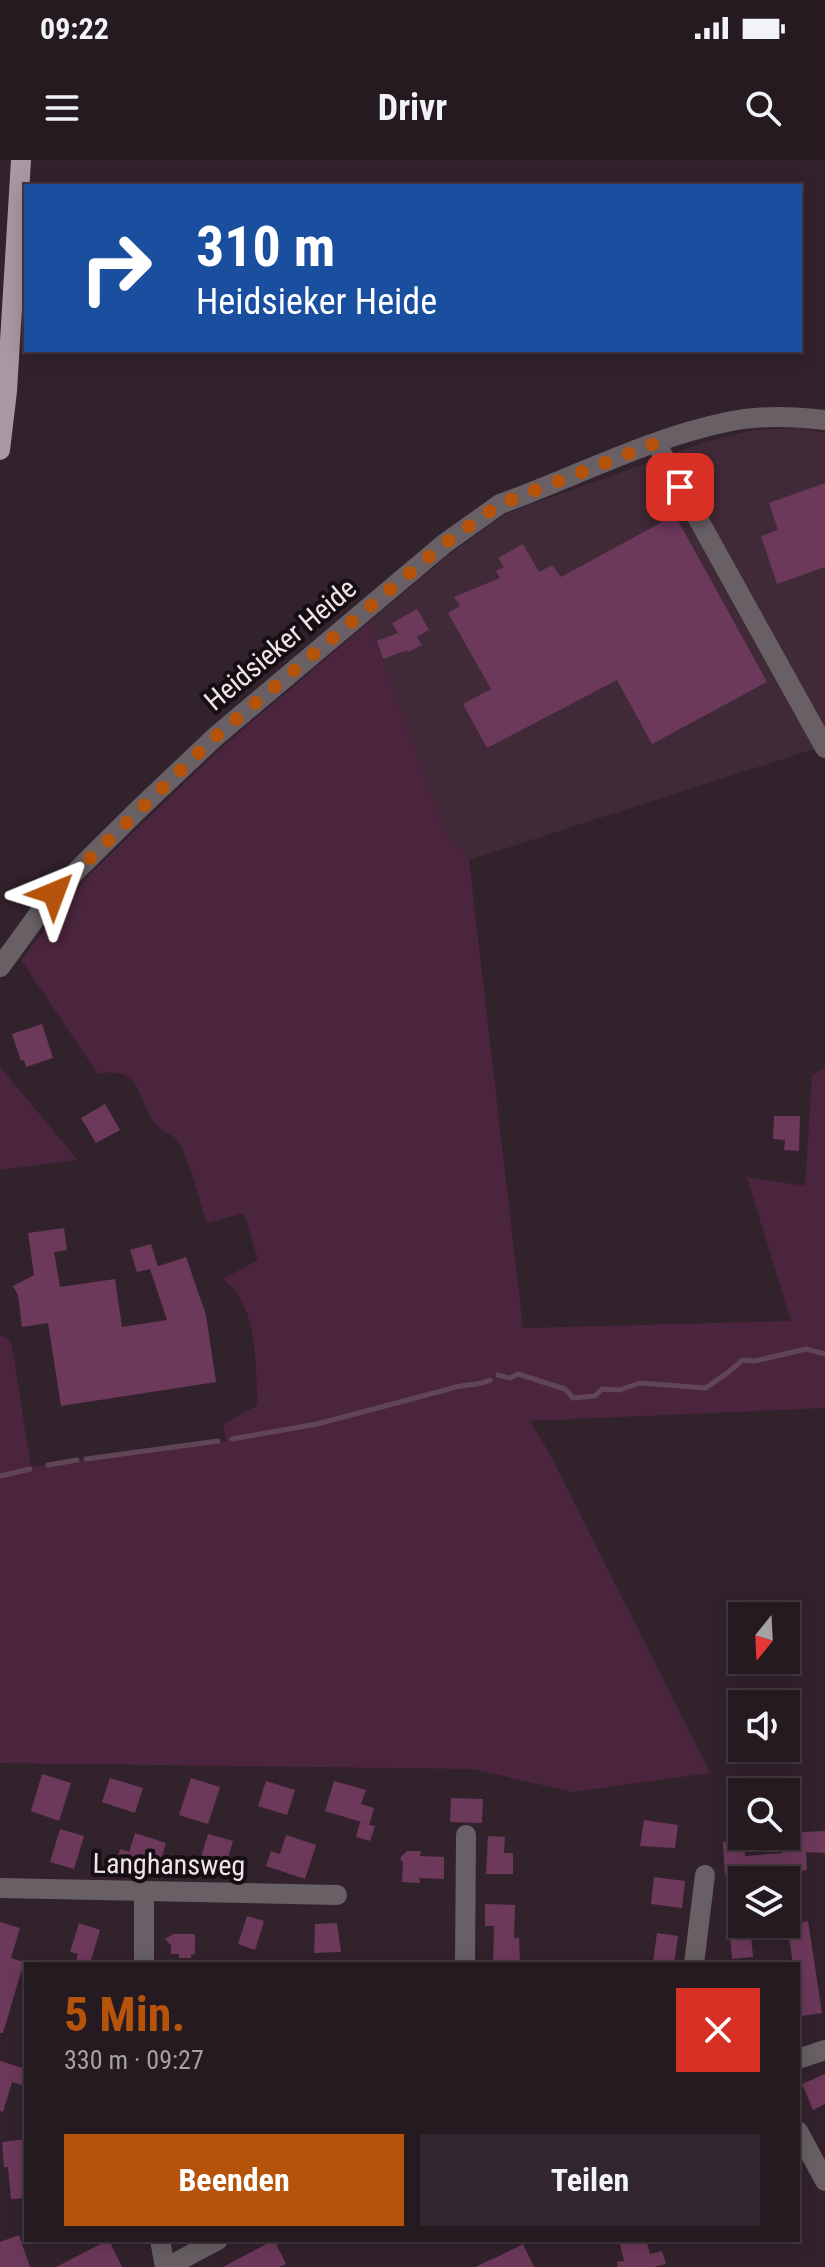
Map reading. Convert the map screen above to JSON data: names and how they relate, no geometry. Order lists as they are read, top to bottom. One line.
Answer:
{"streets":{"street":["Heidsieker Heide","Langhansweg"]},"north":"bottom","page":{"status":"09:22","header":"Drivr","turn":["310 m","Heidsieker Heide"],"heading":["5 Min.","330 m · 09:27"],"buttons":["Beenden","Teilen"]}}
